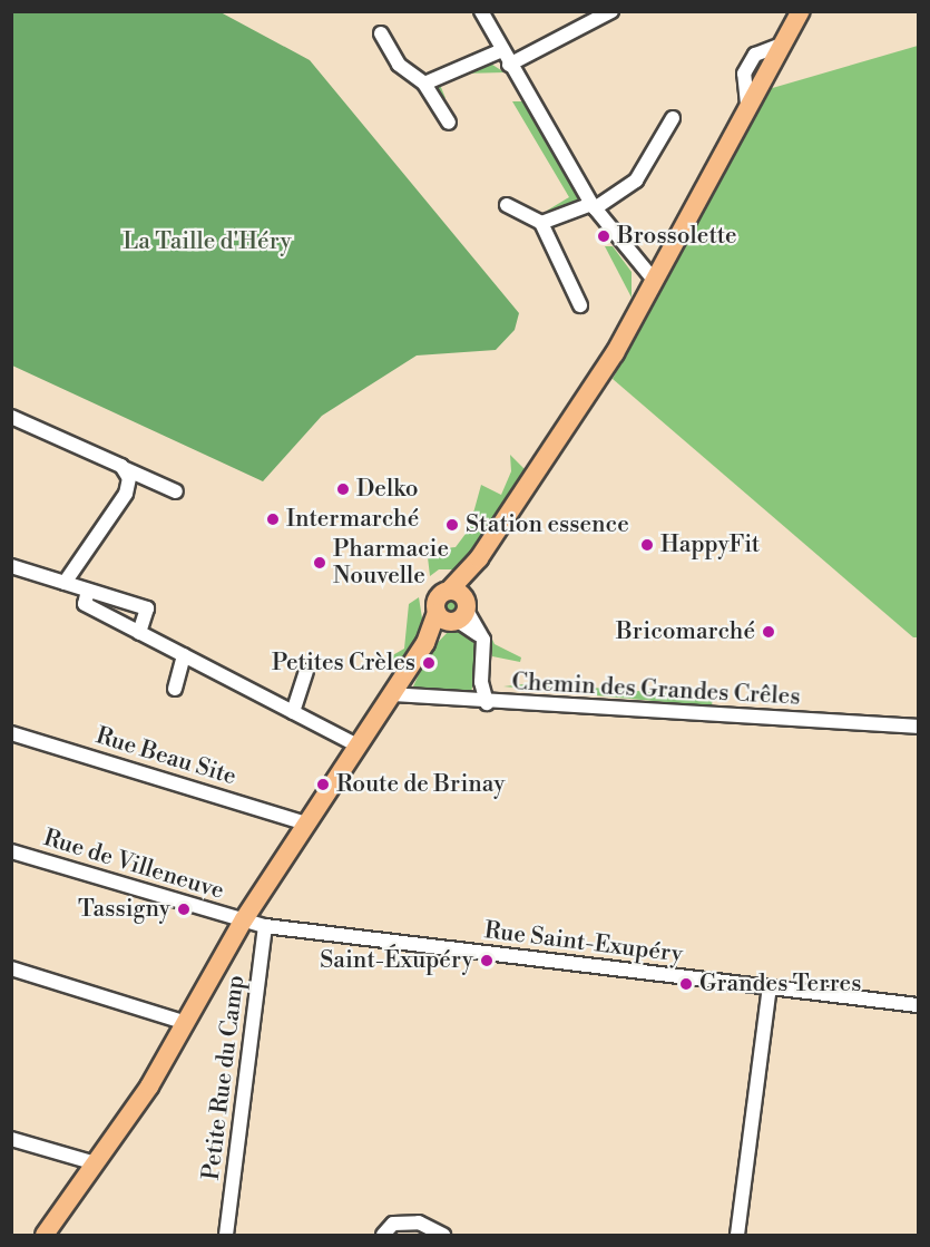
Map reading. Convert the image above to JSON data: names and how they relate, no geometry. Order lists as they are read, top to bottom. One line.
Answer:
{"streets":{"street":["Chemin des Grandes Crêles","Rue Beau Site","Rue de Villeneuve","Rue Saint-Exupéry","Petite Rue du Camp"]},"crossings":[["Rue de Villeneuve","Rue Saint-Exupéry"],["Rue Saint-Exupéry","Petite Rue du Camp"]],"parks":["La Taille d'Héry"],"places":["Brossolette","Delko","Intermarché","Station essence","HappyFit","Pharmacie Nouvelle","Bricomarché","Petites Crèles","Route de Brinay","Tassigny","Saint-Éxupéry","Grandes Terres"]}
